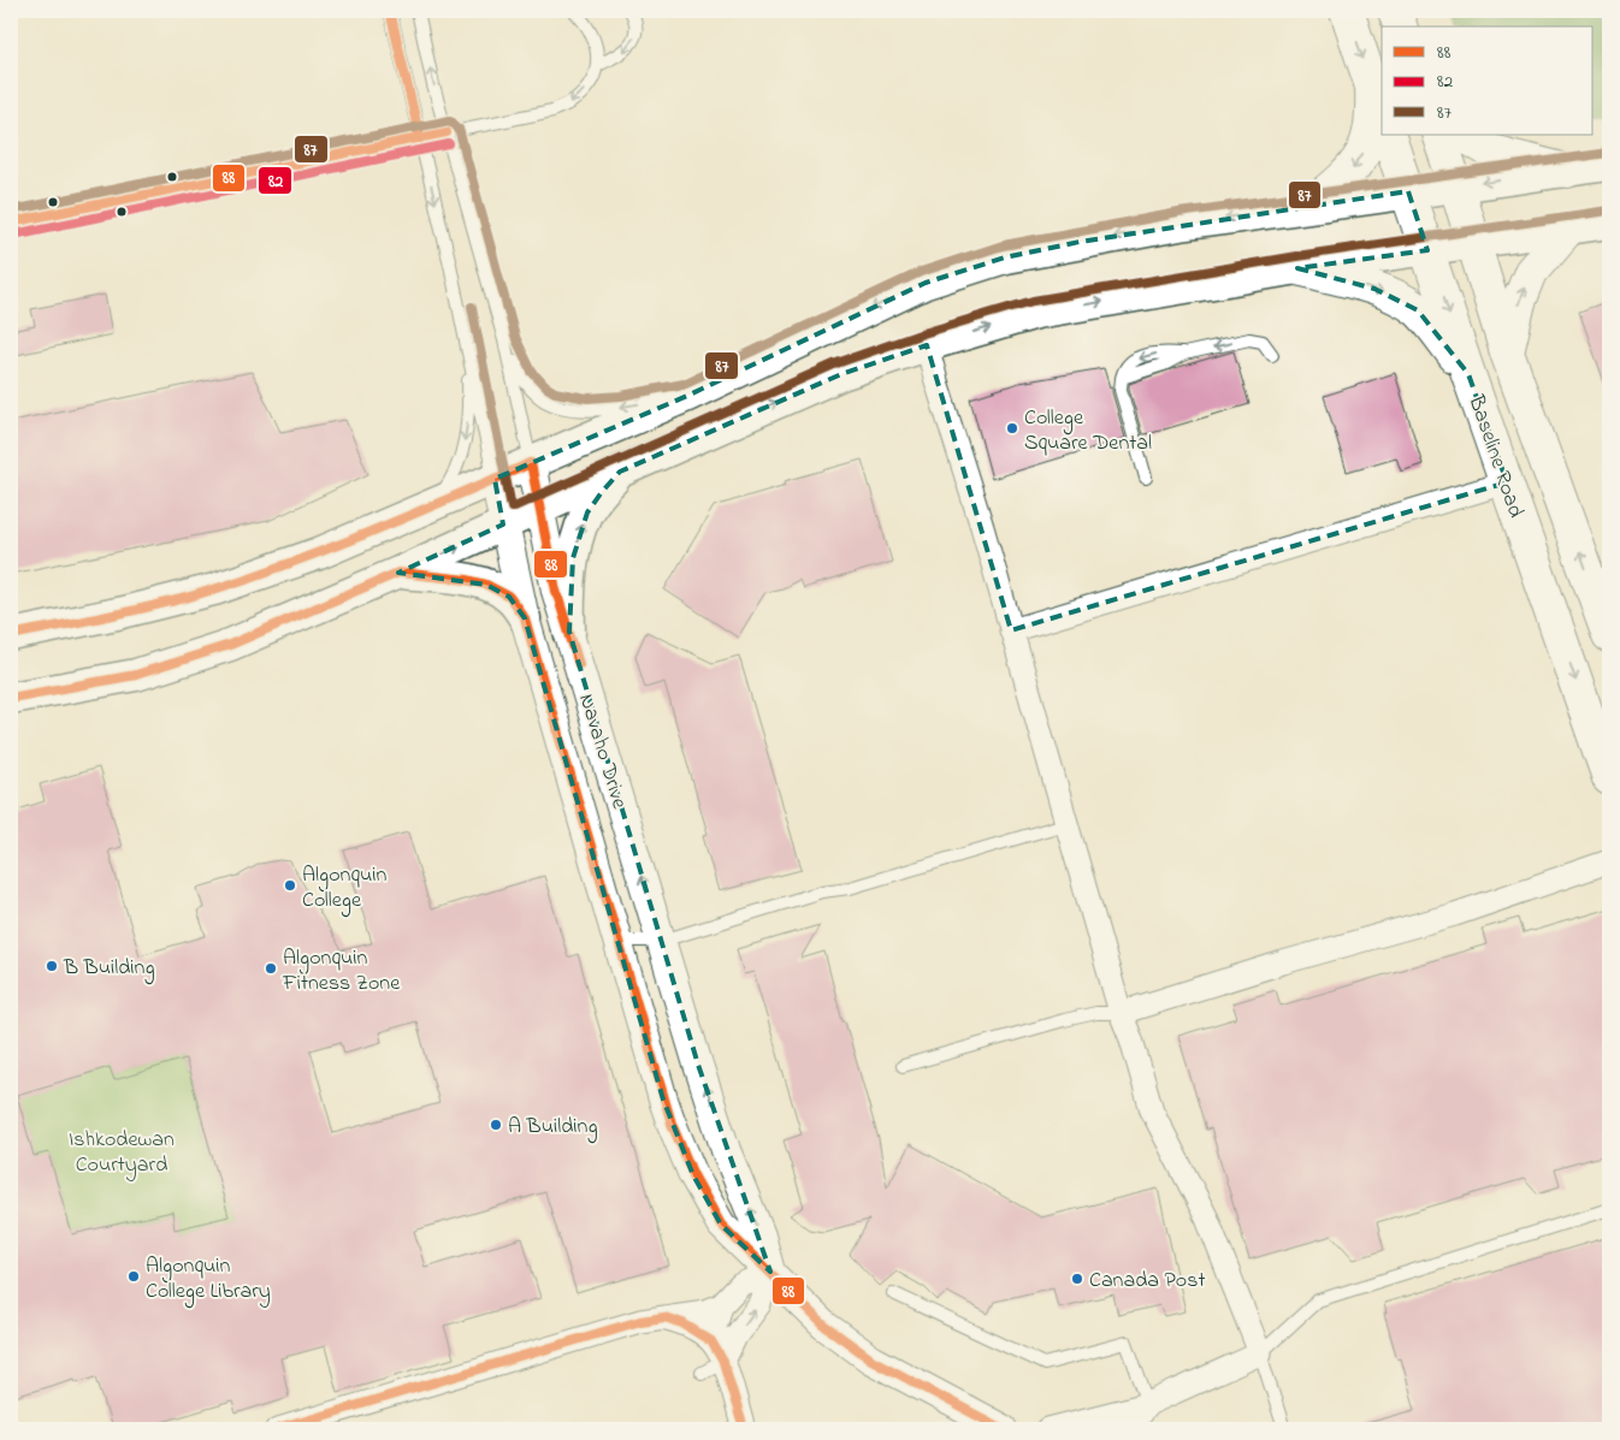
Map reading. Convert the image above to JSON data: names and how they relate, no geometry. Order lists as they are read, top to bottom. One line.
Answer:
{"streets":{"main road":["Baseline Road"],"street":["Navaho Drive"]},"parks":["Ishkodewan Courtyard"],"places":["College Square Dental","Algonquin College","B Building","Algonquin Fitness Zone","A Building","Algonquin College Library","Canada Post"],"lines":["transit line 88","transit line 87","transit line 82"],"legend":["88","82","87"]}
